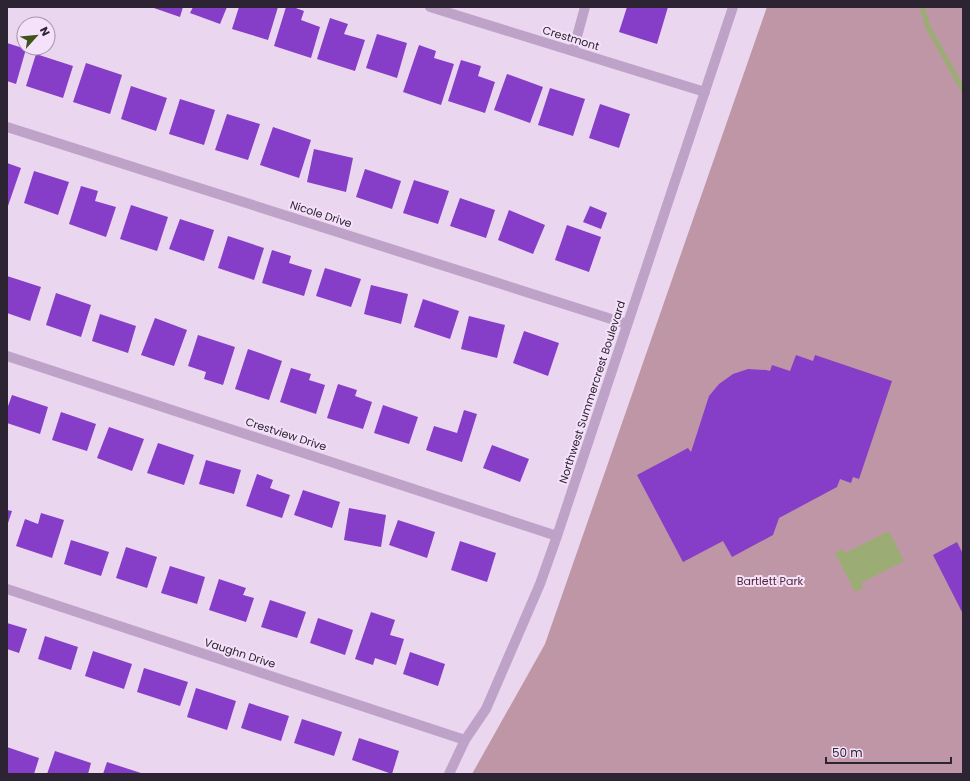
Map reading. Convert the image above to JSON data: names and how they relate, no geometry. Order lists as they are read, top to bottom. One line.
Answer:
{"streets":{"street":["Crestmont","Nicole Drive","Northwest Summercrest Boulevard","Crestview Drive","Vaughn Drive"]},"crossings":[["Crestmont","Northwest Summercrest Boulevard"],["Nicole Drive","Northwest Summercrest Boulevard"],["Northwest Summercrest Boulevard","Crestview Drive"],["Northwest Summercrest Boulevard","Vaughn Drive"]],"parks":["Bartlett Park"],"scale_bar":"50 m","north":"top right"}
